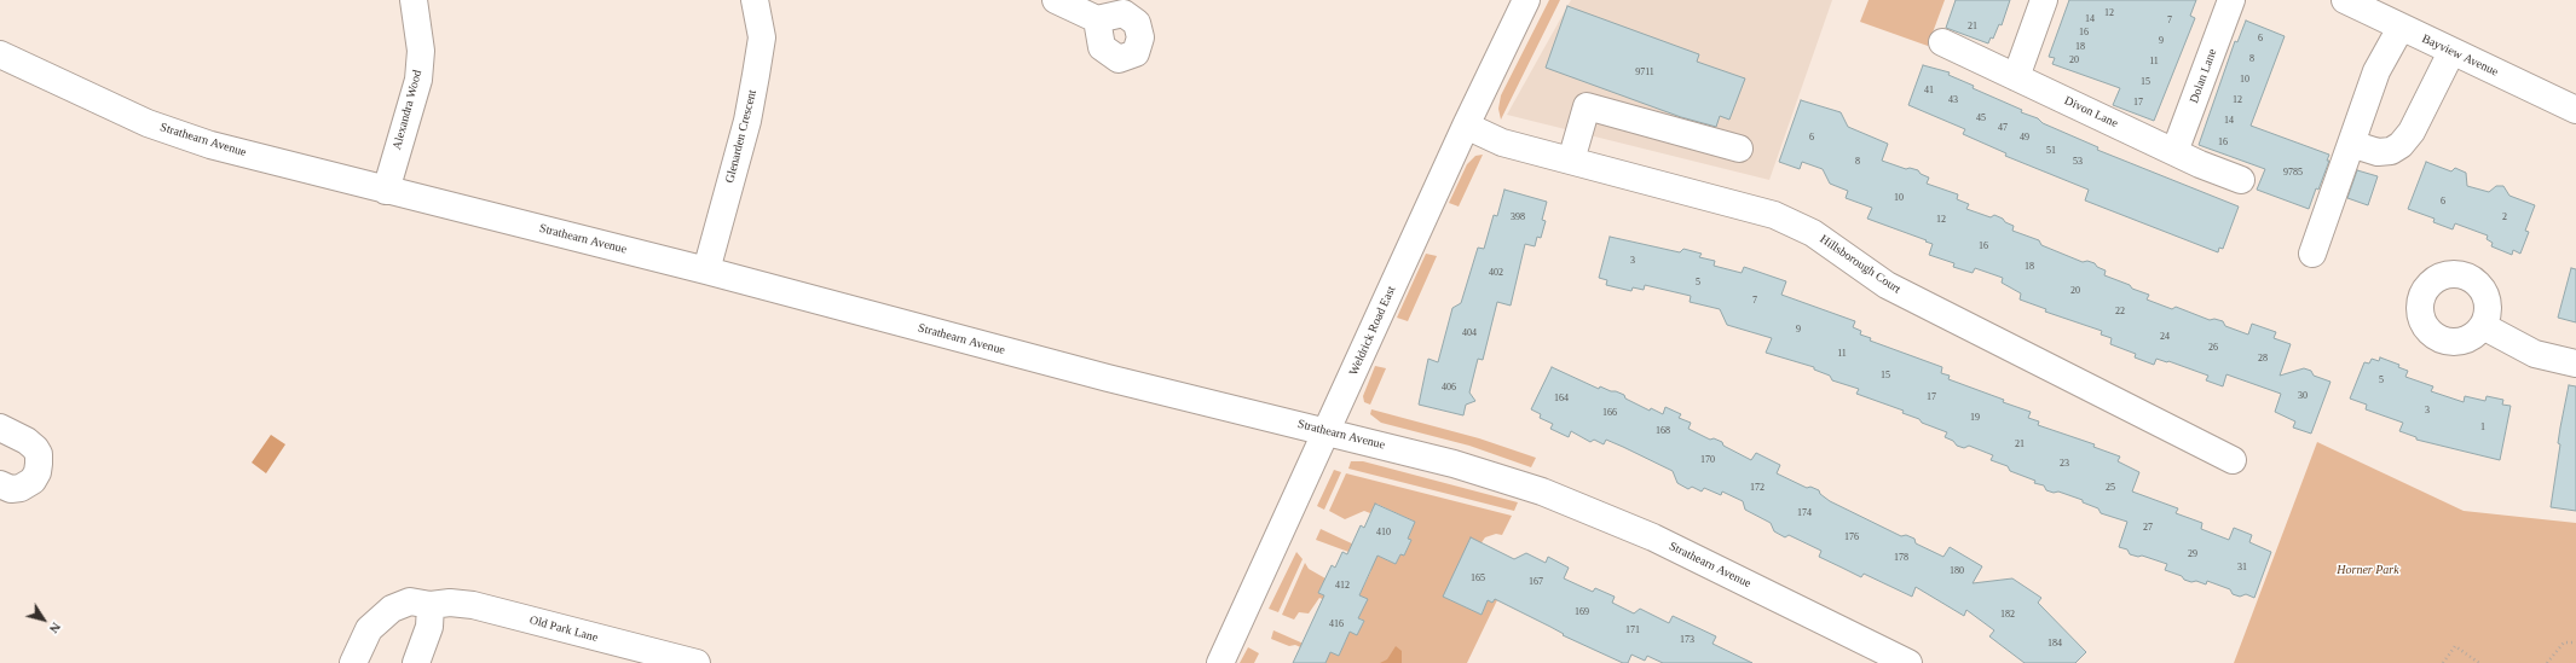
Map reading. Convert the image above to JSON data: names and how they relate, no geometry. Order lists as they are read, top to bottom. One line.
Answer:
{"streets":{"street":["Bayview Avenue","Dolan Lane","Alexandra Wood","Divon Lane","Glenarden Crescent","Strathearn Avenue","Hillsborough Court","Weldrick Road East","Old Park Lane"]},"crossings":[["Dolan Lane","Divon Lane"],["Alexandra Wood","Strathearn Avenue"],["Glenarden Crescent","Strathearn Avenue"],["Strathearn Avenue","Weldrick Road East"],["Hillsborough Court","Weldrick Road East"]],"parks":["Horner Park"],"house_numbers":["12","14","7","21","16","6","9","18","8","20","11","9711","10","15","41","43","12","17","45","14","47","6","49","16","51","8","53","9785","10","6","398","2","12","16","3","18","402","5","20","7","22","9","404","24","26","11","28","15","5","406","30","17","164","3","166","19","1","168","21","170","23","172","25","174","27","410","176","29","178","31","180","165","167","412","169","182","416","171","173","184"],"north":"bottom right"}
